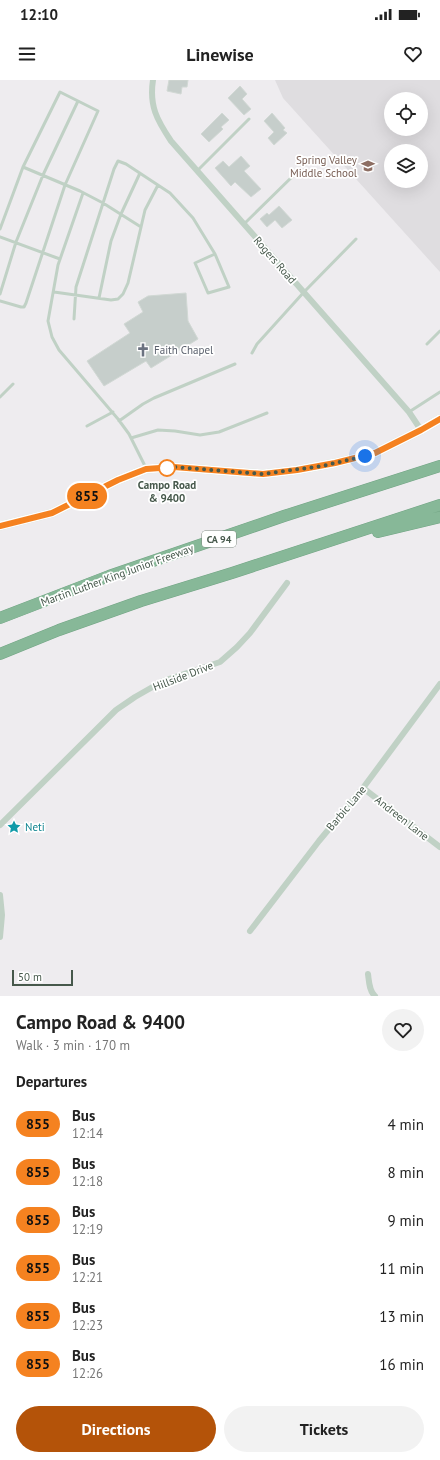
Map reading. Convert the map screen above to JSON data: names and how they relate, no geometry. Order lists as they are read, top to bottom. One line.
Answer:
{"streets":{"highway":["CA 94","Martin Luther King Junior Freeway"],"street":["Rogers Road","Hillside Drive","Barbic Lane","Andreen Lane"]},"crossings":[["Barbic Lane","Andreen Lane"]],"places":{"school or university":["Spring Valley Middle School"],"church":["Faith Chapel"],"other":["Campo Road & 9400"],"place":["Neti"]},"lines":["bus line 855"],"scale_bar":"50 m","page":{"status":"12:10","header":"Linewise","on_map":"855","scale":"50 m","heading":[["Campo Road & 9400","Walk · 3 min · 170 m"],"Departures"],"list":[{"mark":"855","name":"Bus","note":"12:14","value":"4 min"},{"mark":"855","name":"Bus","note":"12:18","value":"8 min"},{"mark":"855","name":"Bus","note":"12:19","value":"9 min"},{"mark":"855","name":"Bus","note":"12:21","value":"11 min"},{"mark":"855","name":"Bus","note":"12:23","value":"13 min"},{"mark":"855","name":"Bus","note":"12:26","value":"16 min"}],"buttons":["Directions","Tickets"]}}
